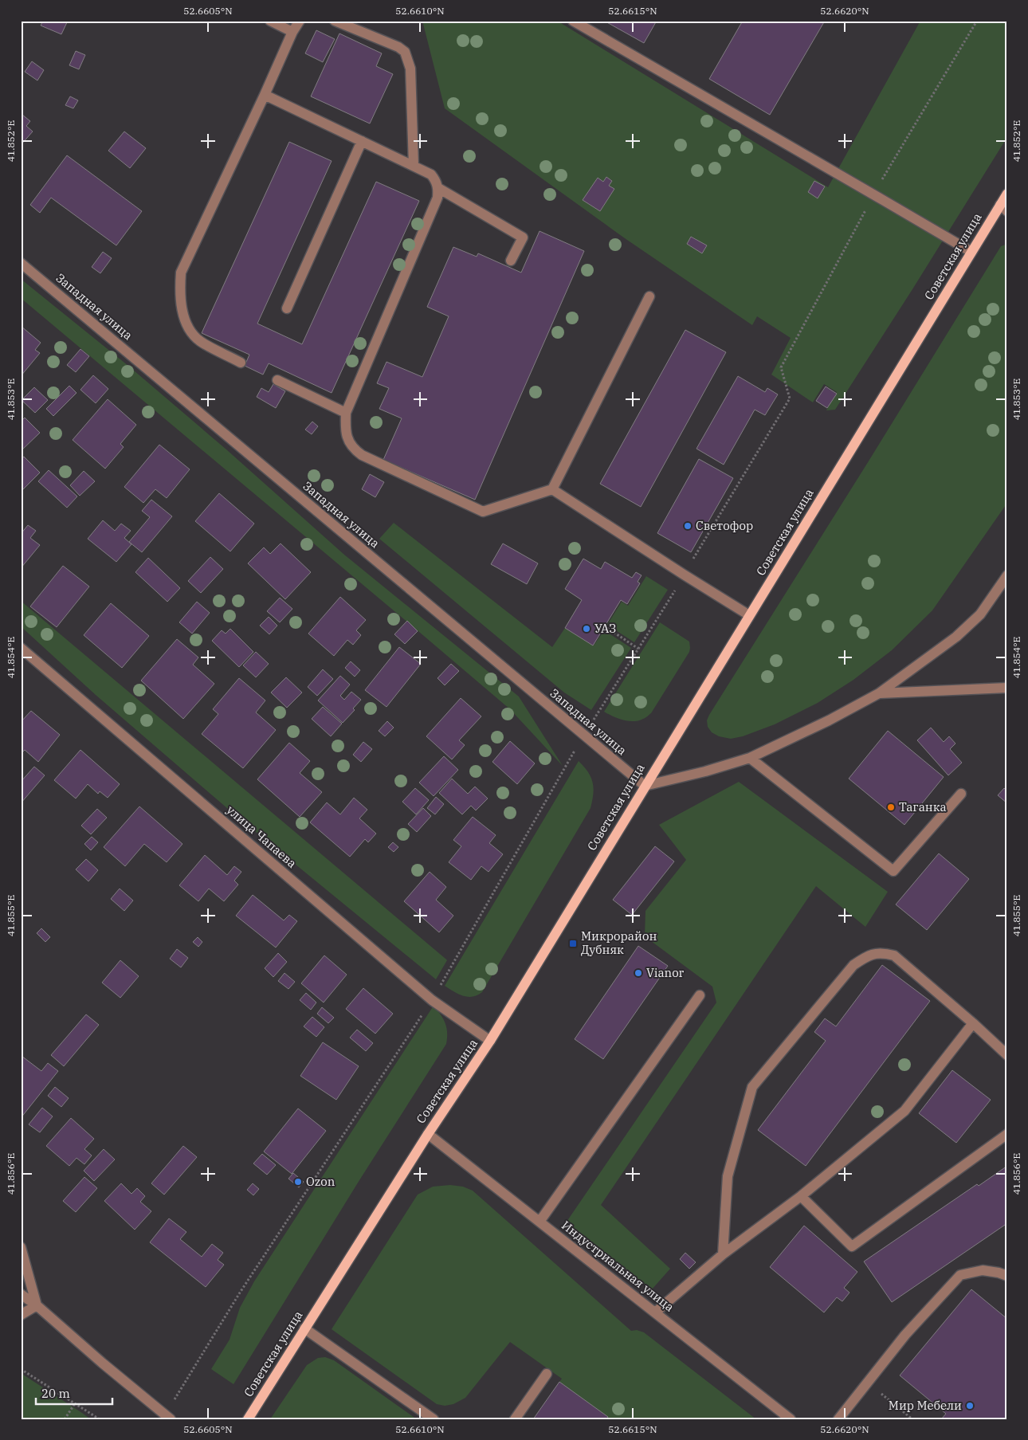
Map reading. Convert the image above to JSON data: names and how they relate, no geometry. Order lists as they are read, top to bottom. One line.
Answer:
{"streets":{"main road":["Советская улица"],"street":["Западная улица","улица Чапаева","Индустриальная улица"]},"crossings":[["Советская улица","Западная улица"],["Советская улица","улица Чапаева"],["Советская улица","Индустриальная улица"]],"places":{"other":["Светофор","УАЗ","Таганка","Vianor","Ozon","Мир Мебели"],"transit":["Микрорайон Дубняк"]},"scale_bar":"20 m","coordinates":["52.6605°N","52.6610°N","52.6615°N","52.6620°N","41.852°E","41.853°E","41.854°E","41.855°E","41.856°E"]}
